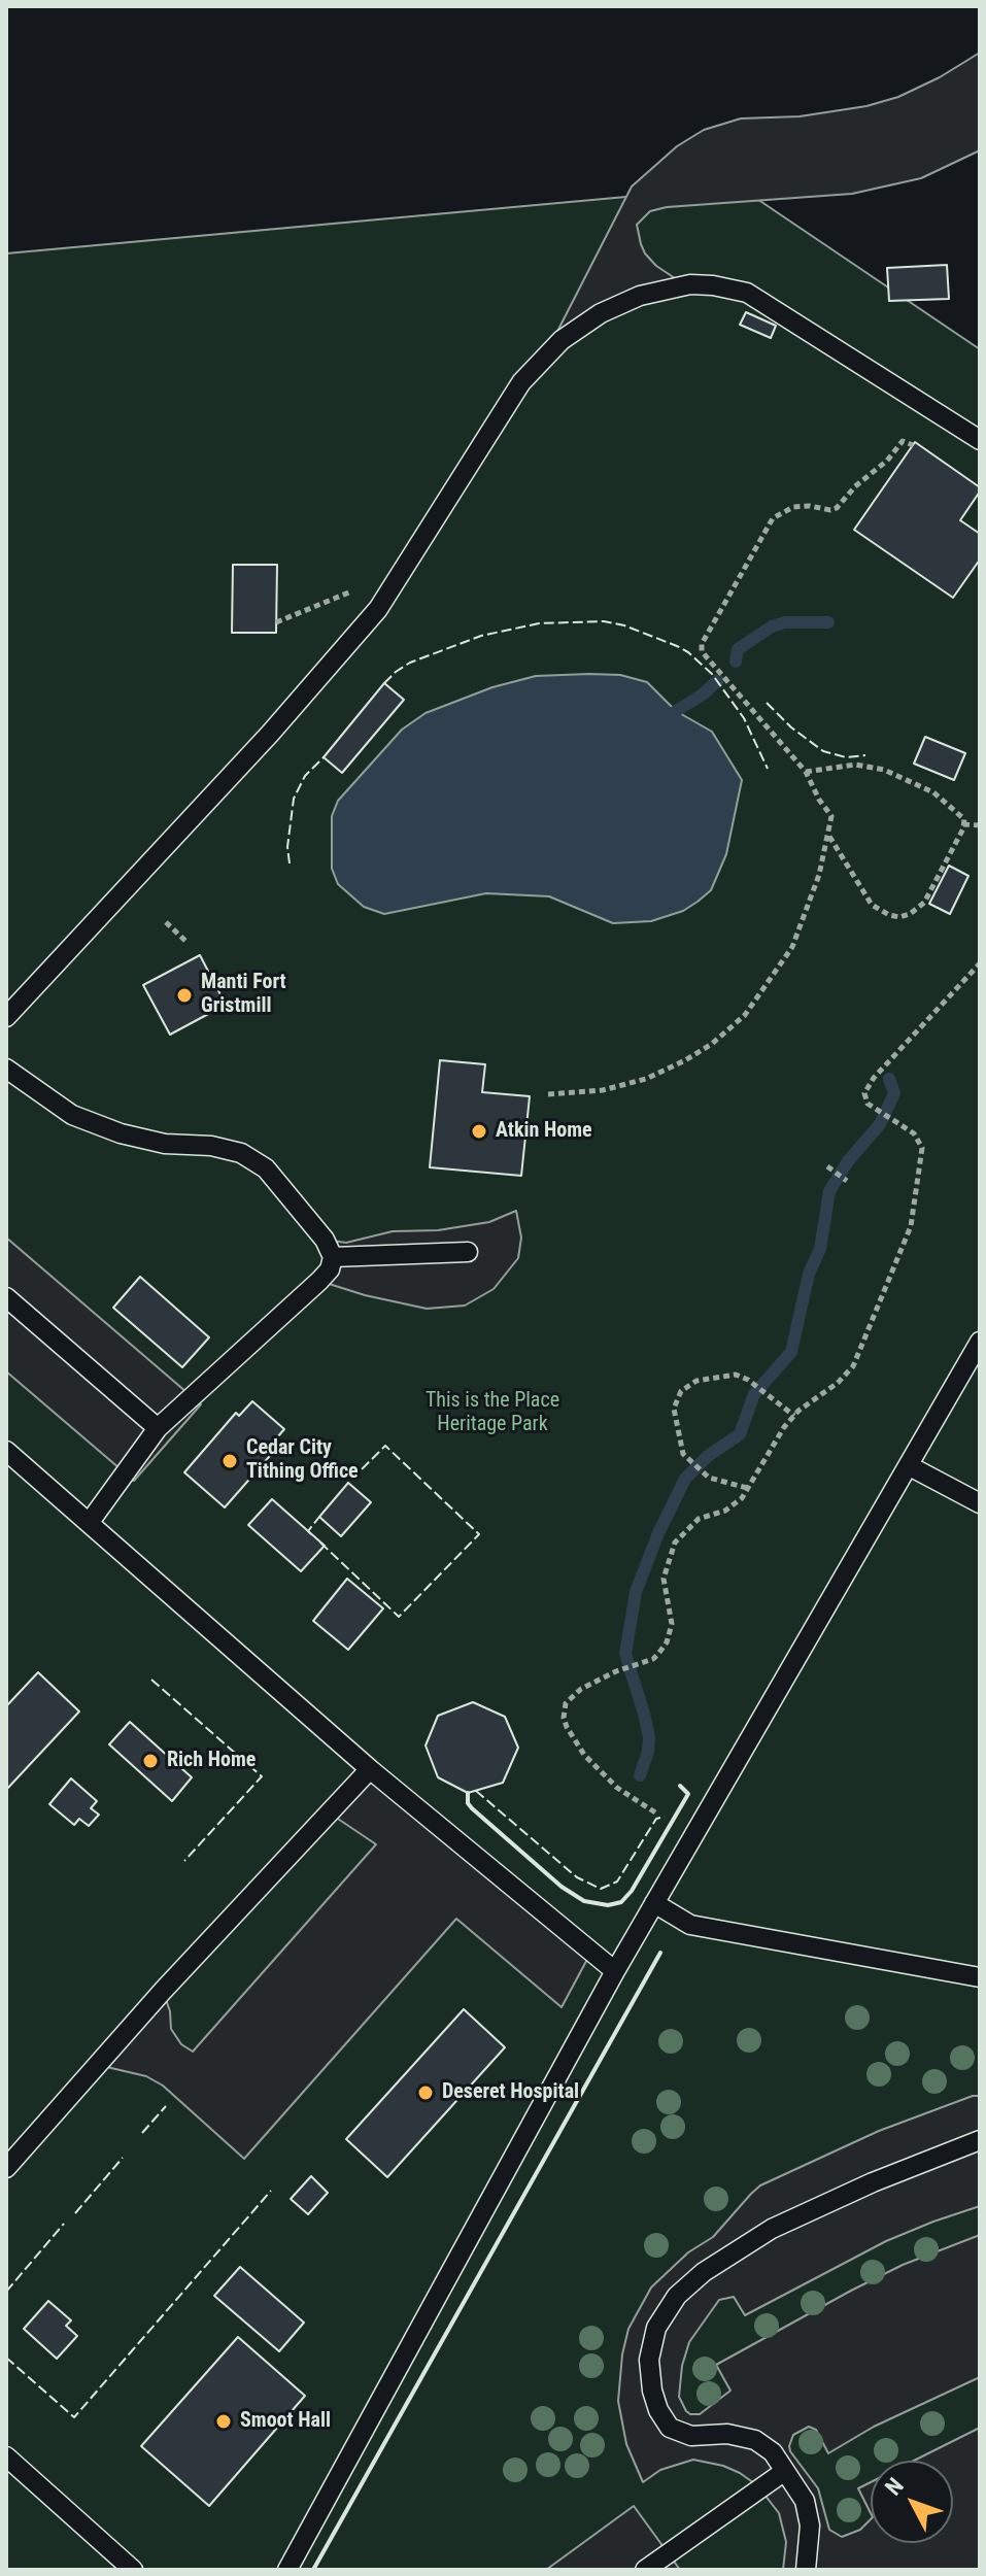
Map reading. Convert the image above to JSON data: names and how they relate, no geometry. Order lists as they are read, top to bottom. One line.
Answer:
{"parks":["This is the Place Heritage Park"],"places":["Manti Fort Gristmill","Atkin Home","Cedar City Tithing Office","Rich Home","Deseret Hospital","Smoot Hall"],"north":"top left"}
